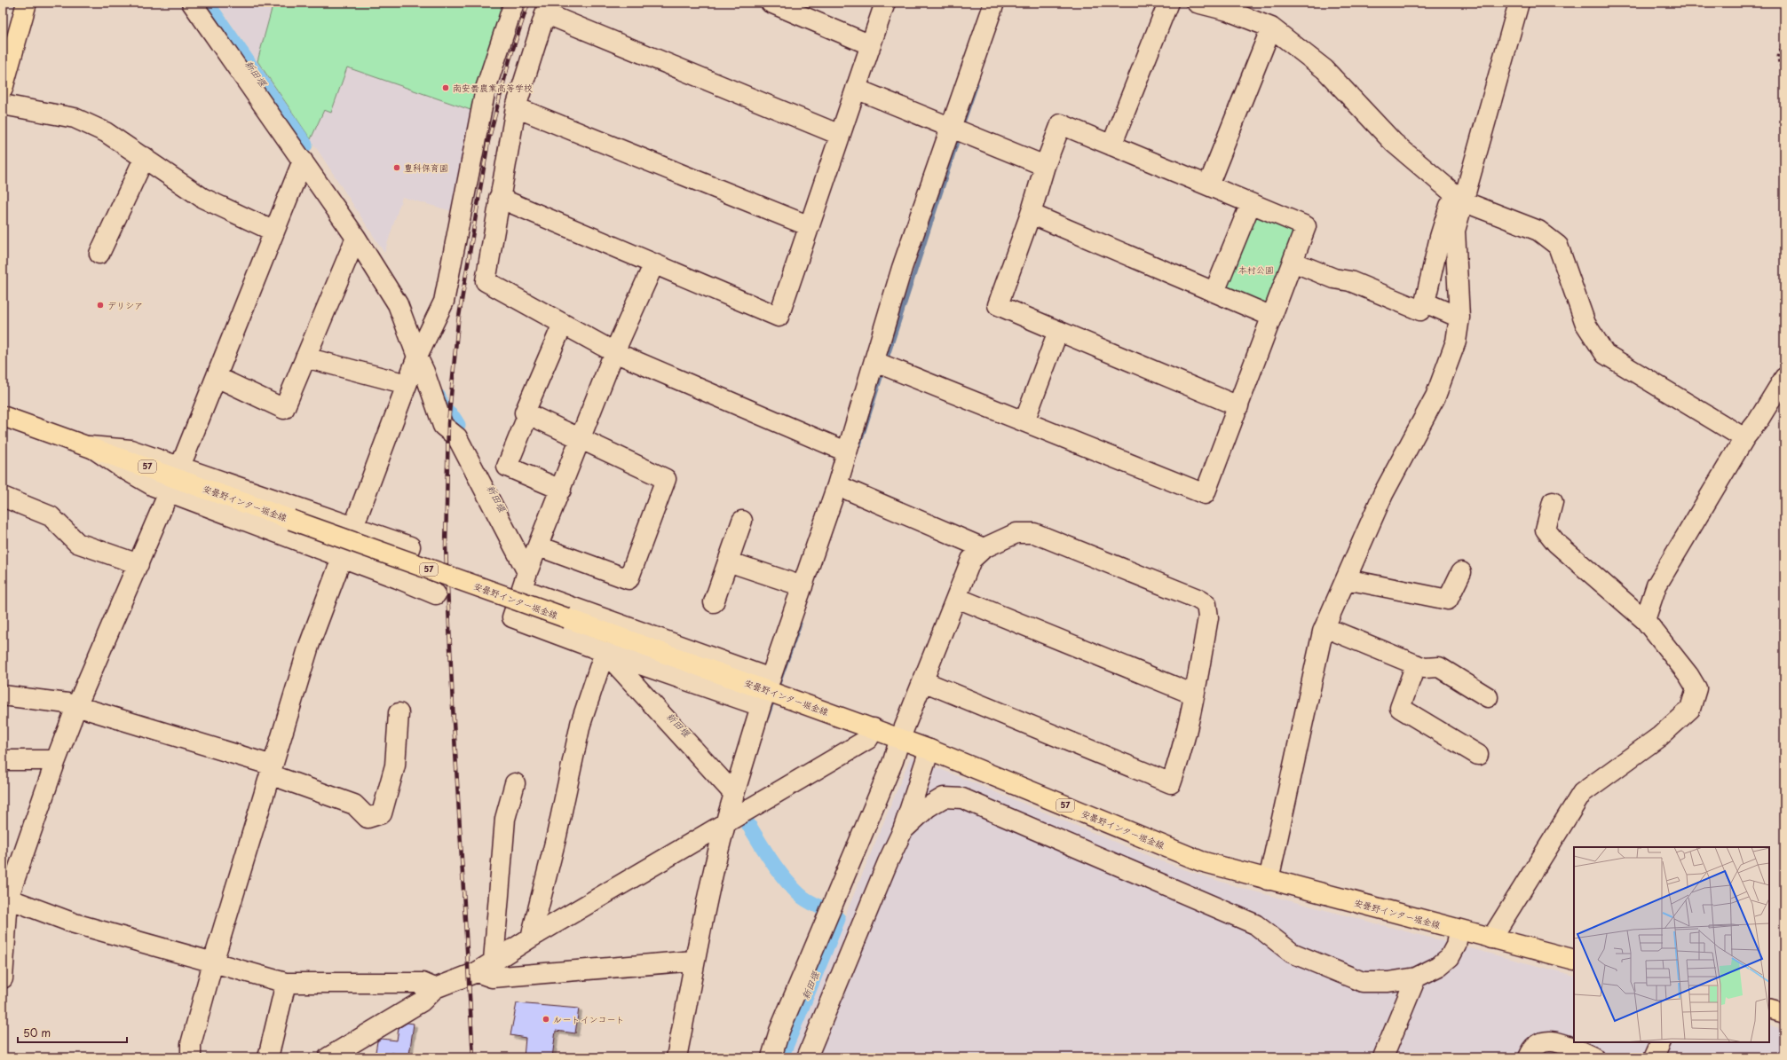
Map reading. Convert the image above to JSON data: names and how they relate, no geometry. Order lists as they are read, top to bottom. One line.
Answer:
{"streets":{"main road":["57","安曇野インター堀金線"]},"water":["新田堰"],"parks":["本村公園"],"places":["南安曇農業高等学校","豊科保育園","デリシア","ルートインコート"],"scale_bar":"50 m"}
